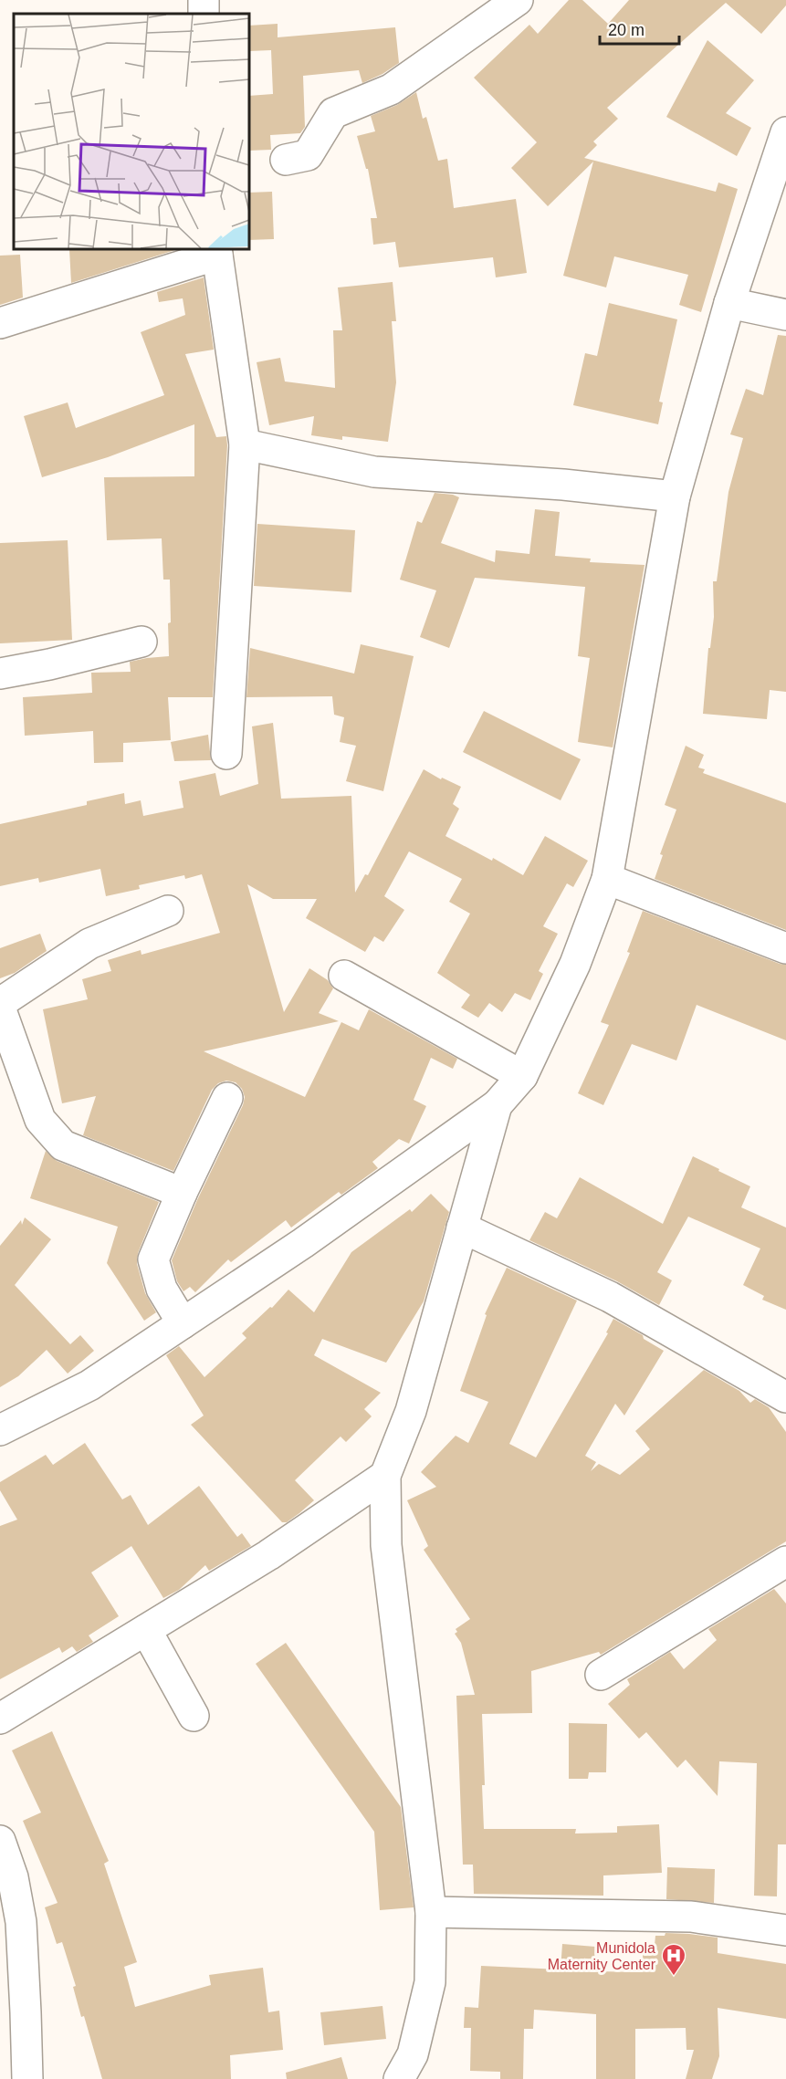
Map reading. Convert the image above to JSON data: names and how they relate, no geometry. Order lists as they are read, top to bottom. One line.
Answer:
{"places":{"hospital":["Munidola Maternity Center"]},"scale_bar":"20 m"}
